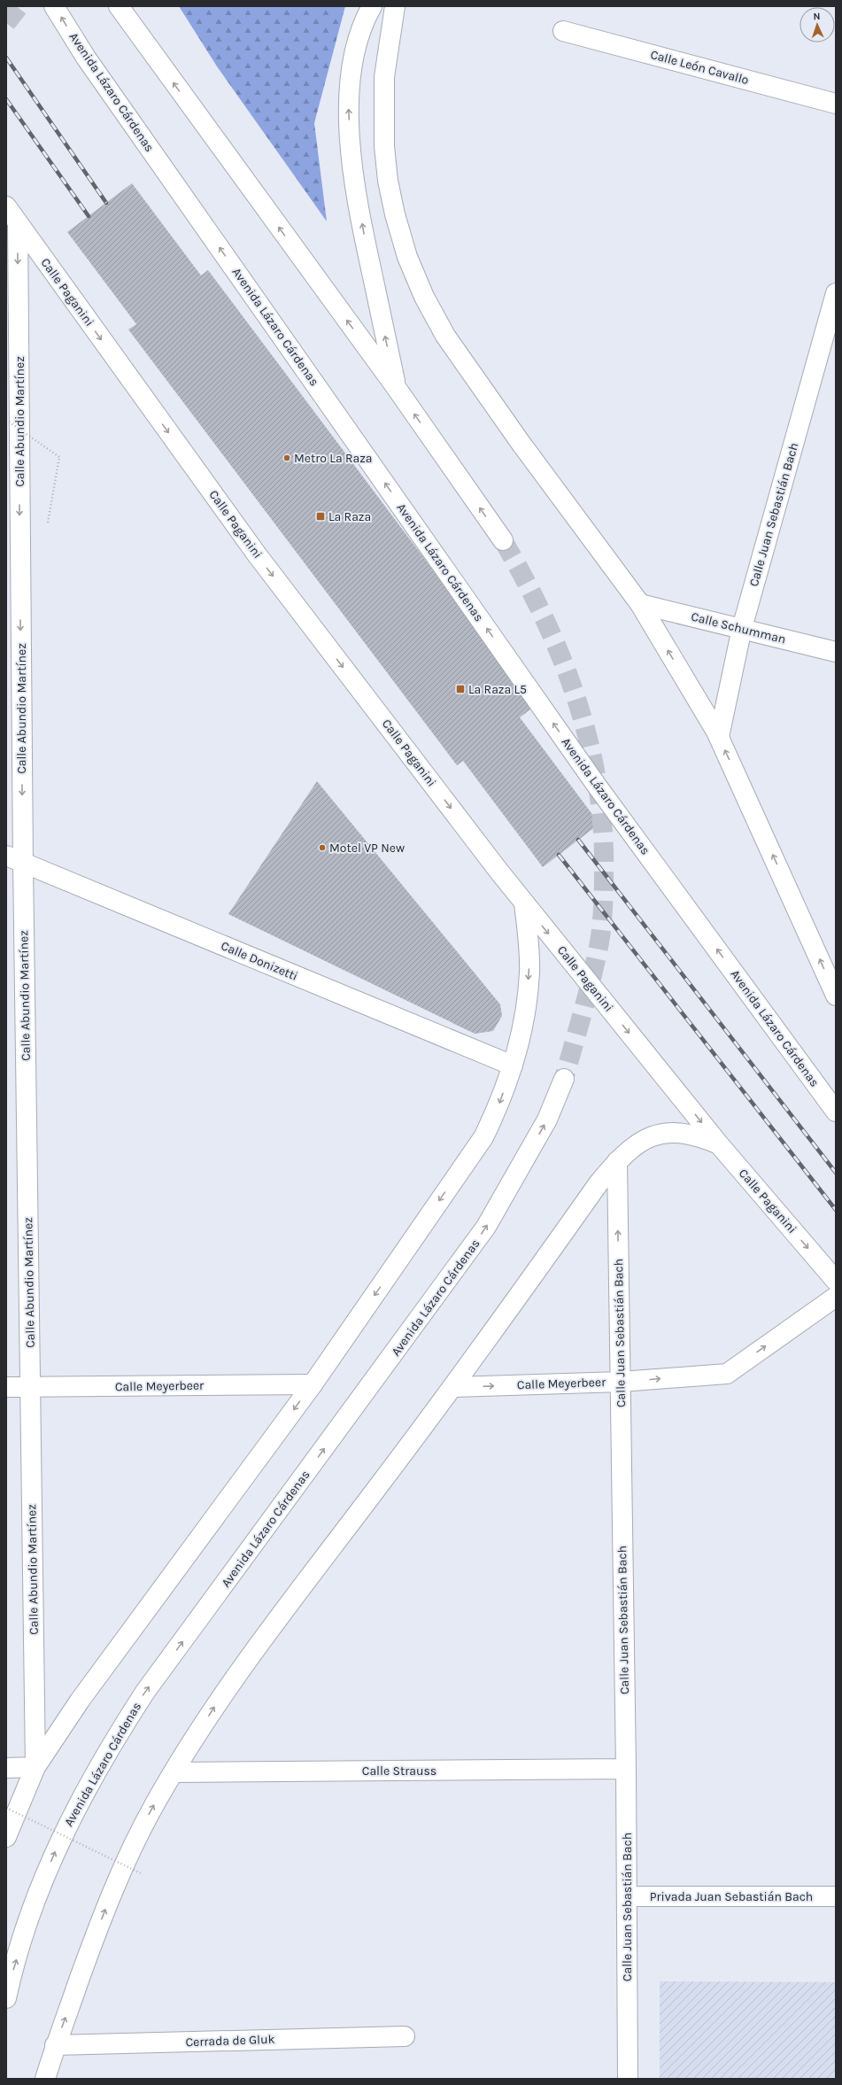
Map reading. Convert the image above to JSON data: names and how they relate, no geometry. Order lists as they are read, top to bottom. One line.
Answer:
{"streets":{"main road":["Calle León Cavallo","Avenida Lázaro Cárdenas","Calle Paganini","Calle Abundio Martínez","Calle Juan Sebastián Bach","Calle Schumman","Calle Donizetti","Calle Meyerbeer","Calle Strauss","Privada Juan Sebastián Bach","Cerrada de Gluk"]},"crossings":[["Calle Paganini","Calle Abundio Martínez"],["Calle Abundio Martínez","Calle Donizetti"],["Calle Abundio Martínez","Calle Meyerbeer"],["Calle Juan Sebastián Bach","Calle Schumman"],["Calle Juan Sebastián Bach","Calle Meyerbeer"],["Calle Juan Sebastián Bach","Calle Strauss"],["Calle Juan Sebastián Bach","Privada Juan Sebastián Bach"]],"one_way":["Calle Paganini","Calle Abundio Martínez","Calle Meyerbeer"],"places":{"other":["Metro La Raza","Motel VP New"],"transit":["La Raza","La Raza L5"]},"north":"top"}
